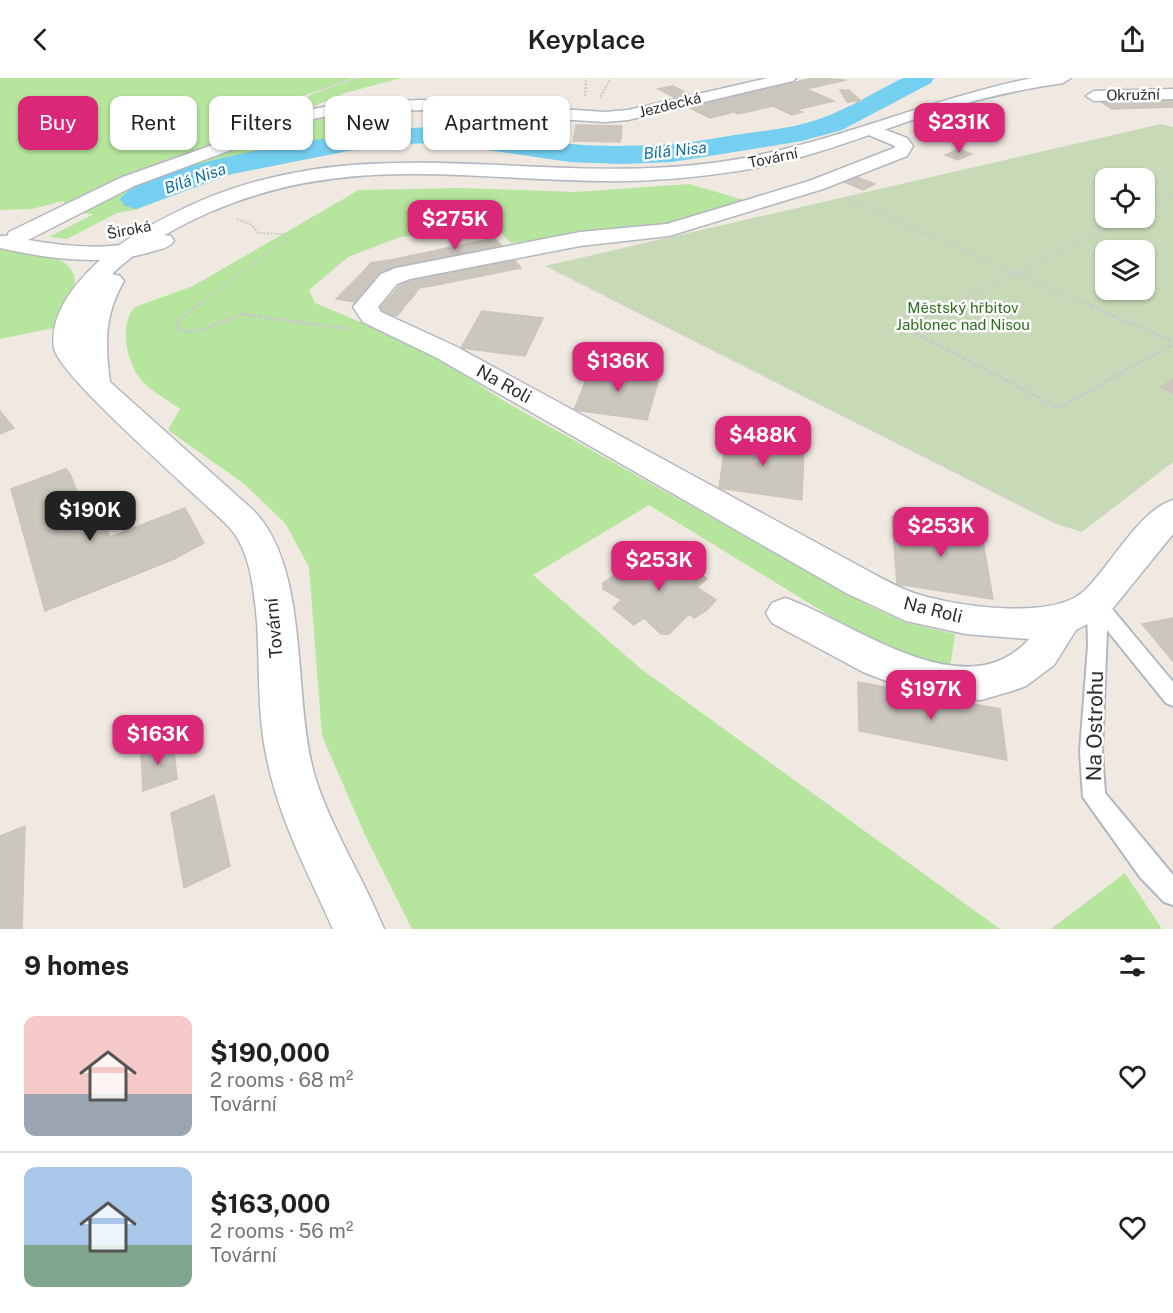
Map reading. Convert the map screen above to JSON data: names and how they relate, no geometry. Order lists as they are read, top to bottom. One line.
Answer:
{"streets":{"street":["Okružní","Jezdecká","Tovární","Široká","Na Roli"],"lane":["Na Ostrohu"]},"crossings":[["Jezdecká","Široká"],["Tovární","Široká"],["Tovární","Na Roli"],["Na Roli","Na Ostrohu"]],"water":["Bílá Nisa"],"parks":["Městský hřbitov Jablonec nad Nisou"],"page":{"header":"Keyplace","chip":["Buy","Rent","Filters","New","Apartment"],"price":["$231K","$275K","$136K","$488K","$190K","$253K","$253K","$197K","$163K"],"heading":"9 homes","list":[{"name":"$190,000","note":"2 rooms · 68 m² · Tovární"},{"name":"$163,000","note":"2 rooms · 56 m² · Tovární"}]}}
